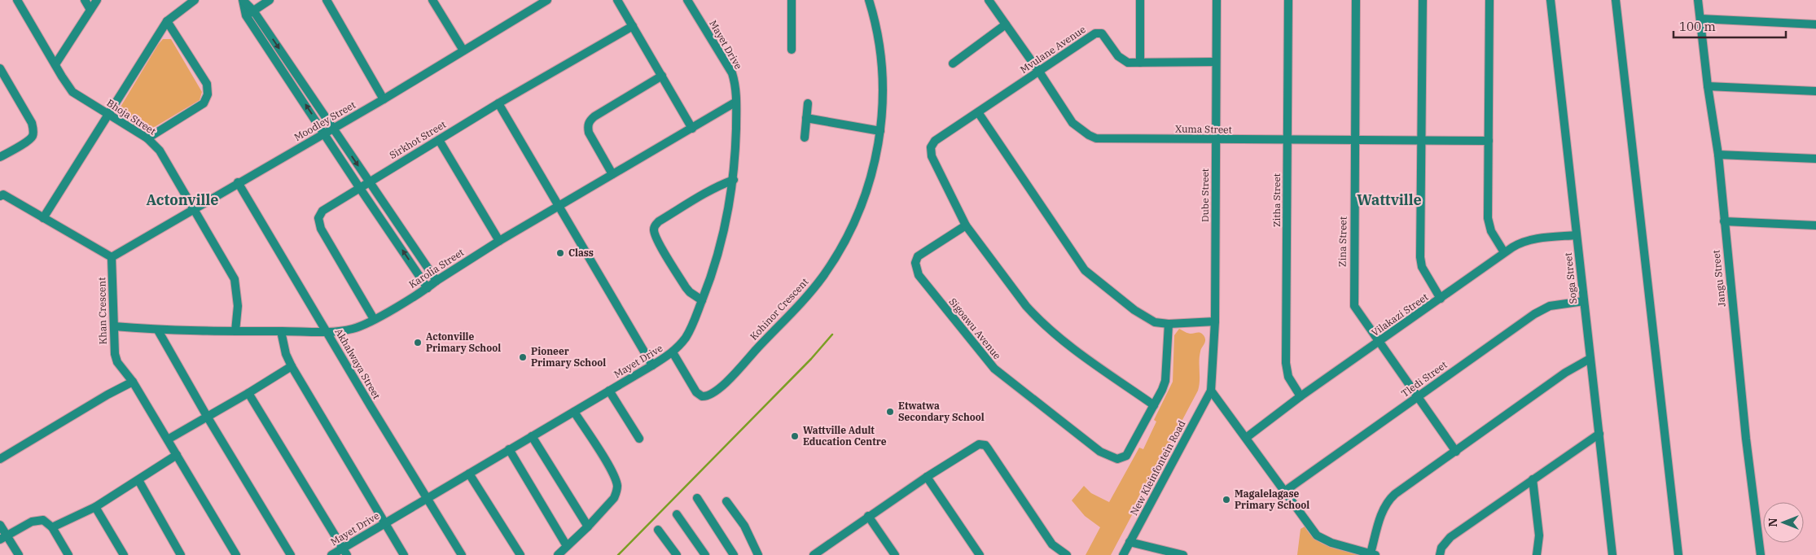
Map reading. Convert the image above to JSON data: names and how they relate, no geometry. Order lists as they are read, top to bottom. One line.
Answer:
{"streets":{"street":["Mayet Drive","Mvulane Avenue","Bhoja Street","Moodley Street","Xuma Street","Sirkhot Street","Dube Street","Zitha Street","Zina Street","Karolia Street","Soga Street","Jangu Street","Kohinor Crescent","Khan Crescent","Vilakazi Street","Sigoawu Avenue","Akhalwaya Street","Tledi Street","New Kleinfontein Road"]},"crossings":[["Mayet Drive","Karolia Street"],["Mayet Drive","Kohinor Crescent"],["Mayet Drive","Akhalwaya Street"],["Mvulane Avenue","Xuma Street"],["Mvulane Avenue","Dube Street"],["Mvulane Avenue","Sigoawu Avenue"],["Bhoja Street","Moodley Street"],["Bhoja Street","Karolia Street"],["Moodley Street","Khan Crescent"],["Moodley Street","Akhalwaya Street"],["Xuma Street","Dube Street"],["Xuma Street","Zitha Street"],["Xuma Street","Zina Street"],["Sirkhot Street","Karolia Street"],["Dube Street","New Kleinfontein Road"],["Zitha Street","Vilakazi Street"],["Zina Street","Vilakazi Street"],["Zina Street","Tledi Street"],["Karolia Street","Khan Crescent"],["Karolia Street","Akhalwaya Street"],["Soga Street","Vilakazi Street"],["Soga Street","Tledi Street"]],"districts":["Actonville","Wattville"],"places":["Class","Actonville Primary School","Pioneer Primary School","Etwatwa Secondary School","Wattville Adult Education Centre","Magalelagase Primary School"],"scale_bar":"100 m","north":"left"}
